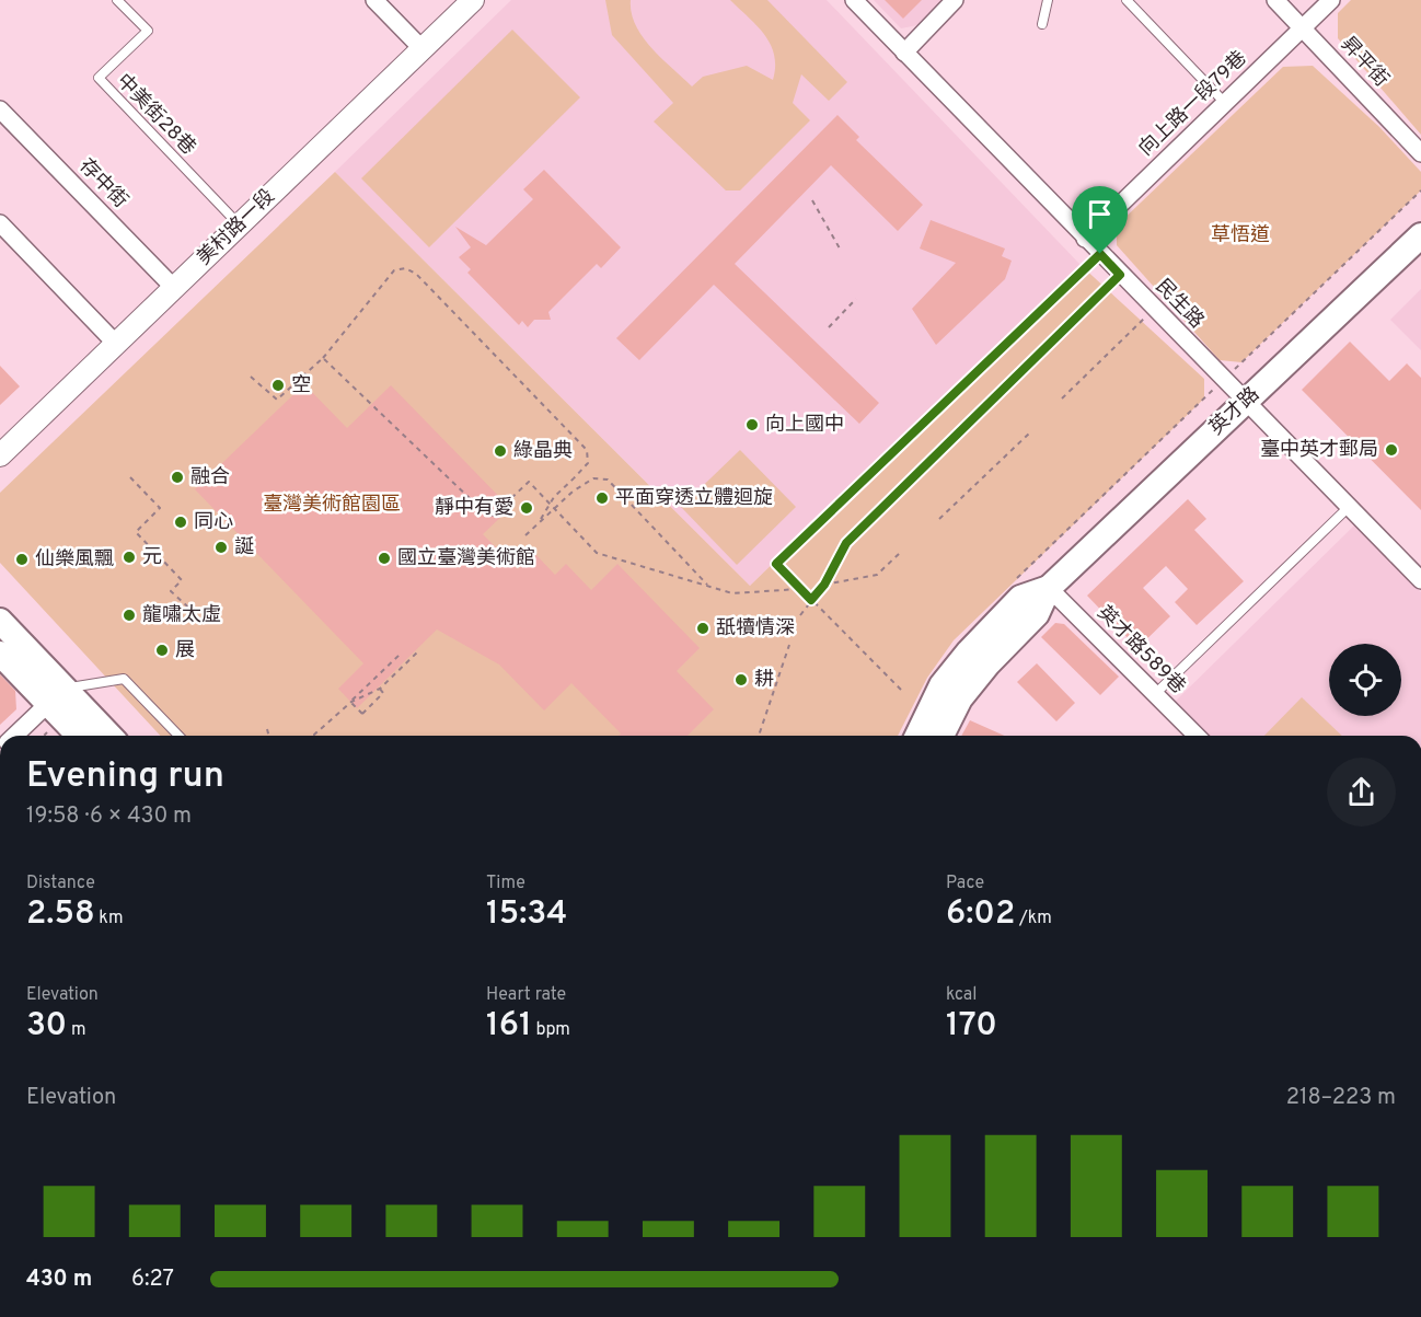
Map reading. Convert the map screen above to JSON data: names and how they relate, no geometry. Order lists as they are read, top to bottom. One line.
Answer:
{"streets":{"main road":["英才路"],"street":["昇平街","向上路一段79巷","存中街","美村路一段","民生路","英才路589巷"],"lane":["中美街28巷"]},"crossings":[["昇平街","向上路一段79巷"],["向上路一段79巷","民生路"],["中美街28巷","美村路一段"],["存中街","美村路一段"],["民生路","英才路"],["英才路","英才路589巷"]],"parks":["草悟道","臺灣美術館園區"],"places":["空","向上國中","臺中英才郵局","綠晶典","融合","平面穿透立體迴旋","靜中有愛","同心","誕","元","國立臺灣美術館","仙樂風飄","龍嘯太虛","舐犢情深","展","耕"],"page":{"heading":["Evening run","19:58 · 6 × 430 m"],"stats":[["Distance","2.58 km"],["Time","15:34"],["Pace","6:02 /km"],["Elevation","30 m"],["Heart rate","161 bpm"],["kcal","170"]],"chart":["Elevation","218–223 m"],"list":[{"name":"430 m","note":"6:27"}]}}
